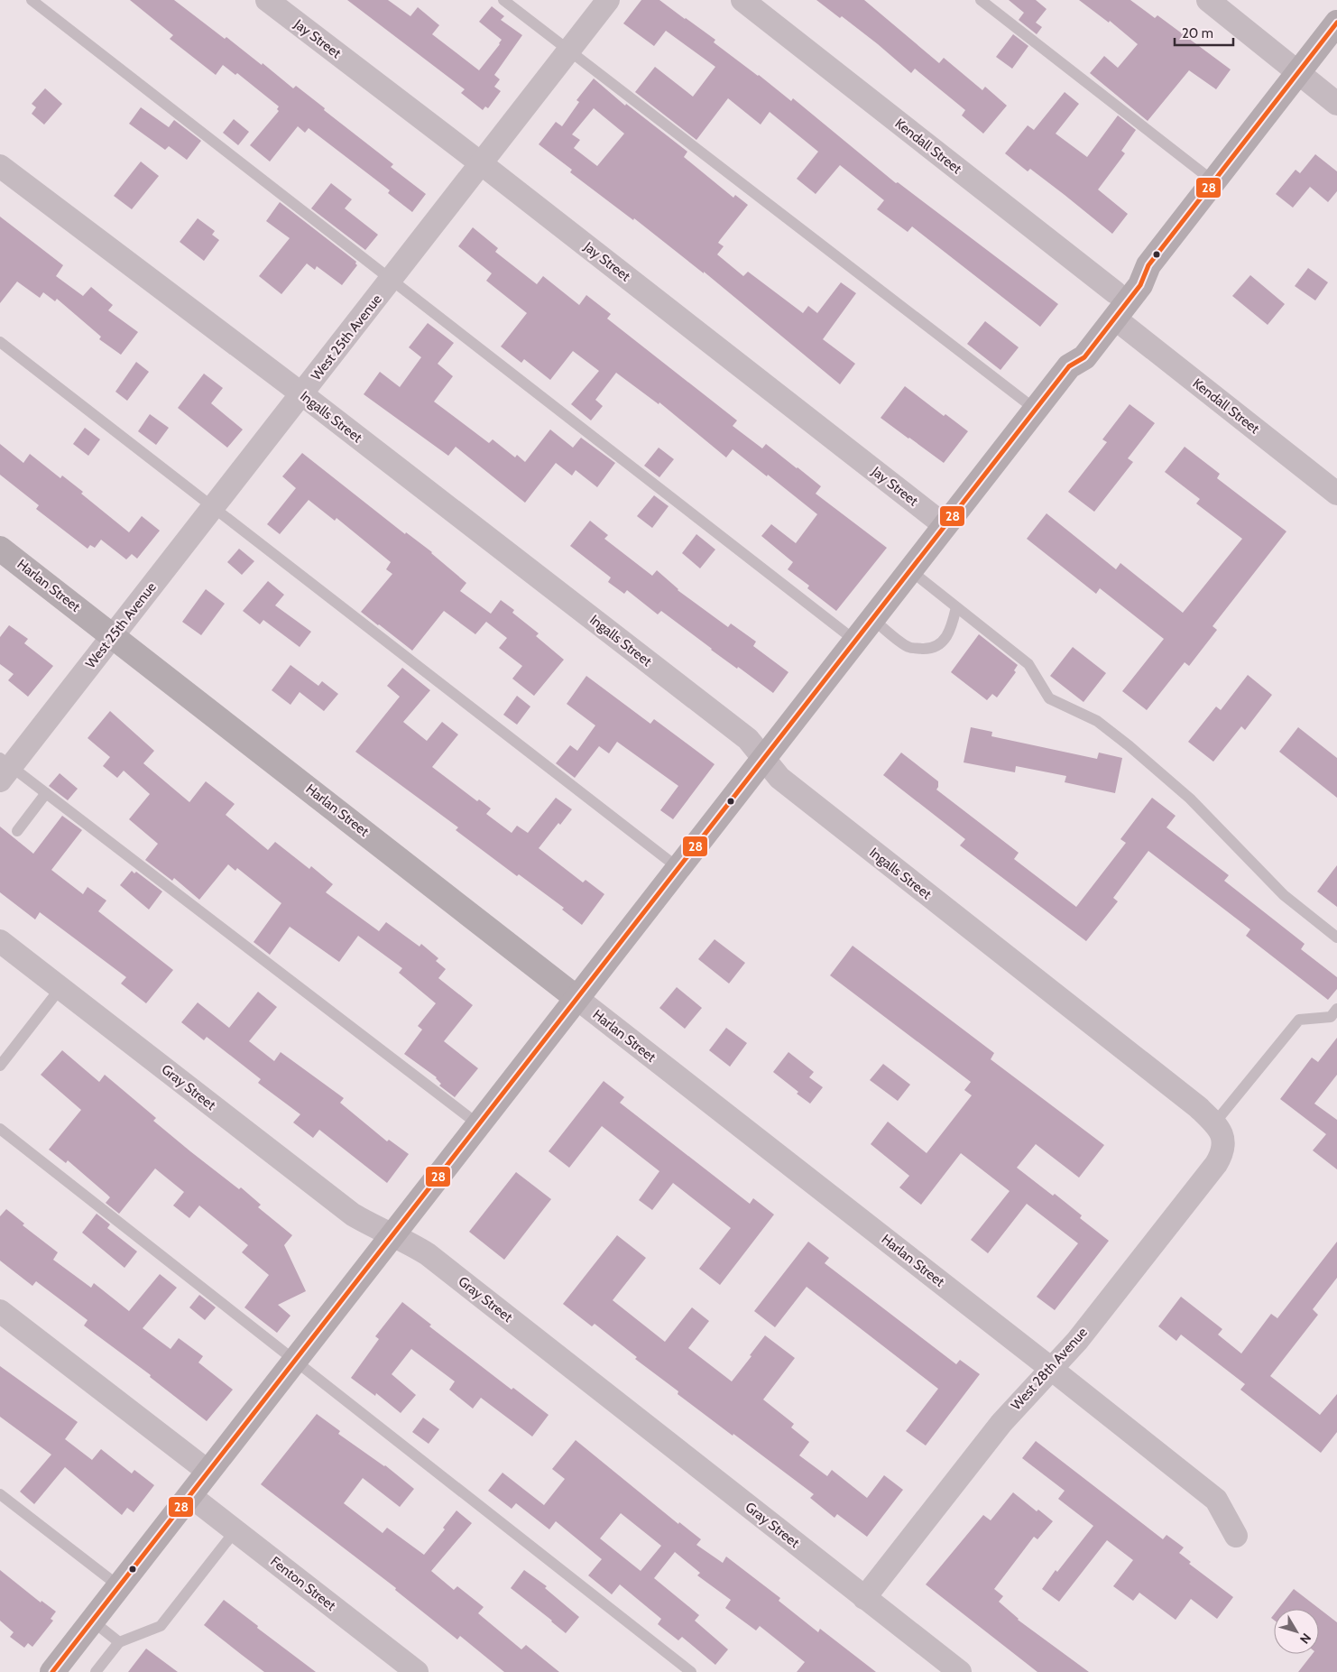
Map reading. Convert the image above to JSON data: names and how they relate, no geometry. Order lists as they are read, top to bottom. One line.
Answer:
{"streets":{"street":["Jay Street","Kendall Street","West 25th Avenue","Ingalls Street","Harlan Street","Gray Street","West 28th Avenue","Fenton Street"]},"crossings":[["Jay Street","West 25th Avenue"],["West 25th Avenue","Ingalls Street"],["West 25th Avenue","Harlan Street"],["Ingalls Street","West 28th Avenue"],["Harlan Street","West 28th Avenue"],["Gray Street","West 28th Avenue"]],"lines":["transit line 28"],"scale_bar":"20 m","north":"bottom right"}
